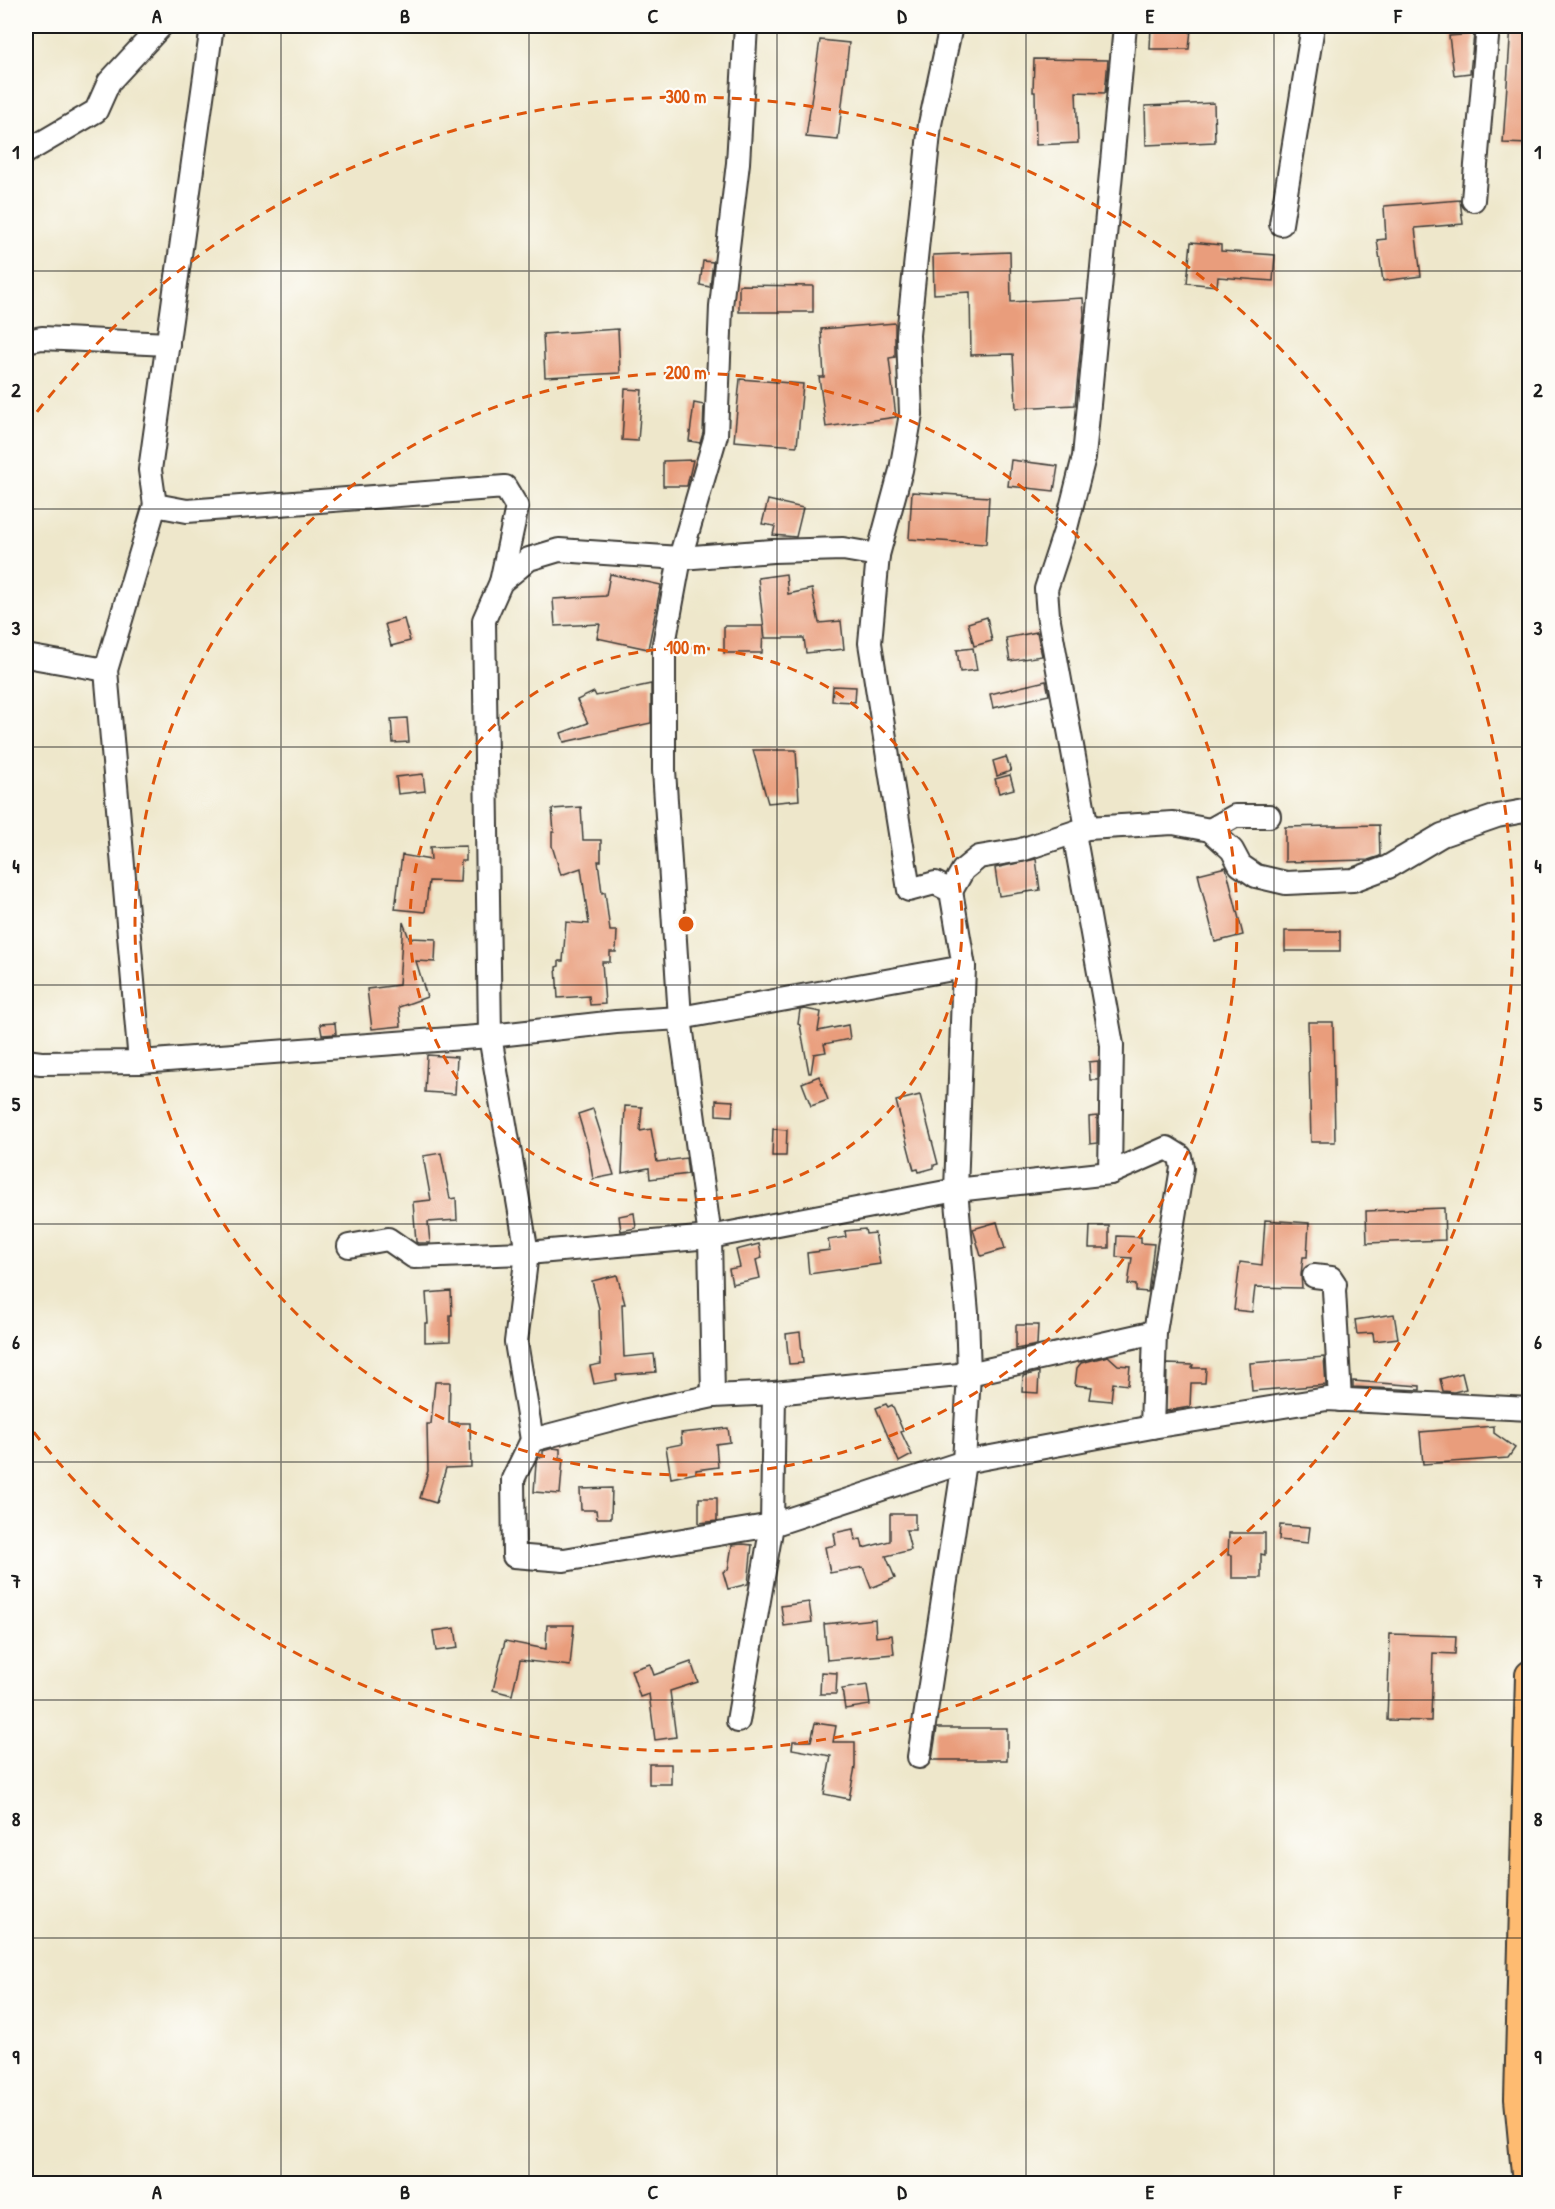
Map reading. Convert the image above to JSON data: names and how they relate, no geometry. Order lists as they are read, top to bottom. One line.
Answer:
{"grid":{"columns":["A","B","C","D","E","F"],"rows":["1","2","3","4","5","6","7","8","9"]},"rings":["300 m","200 m","100 m"]}
